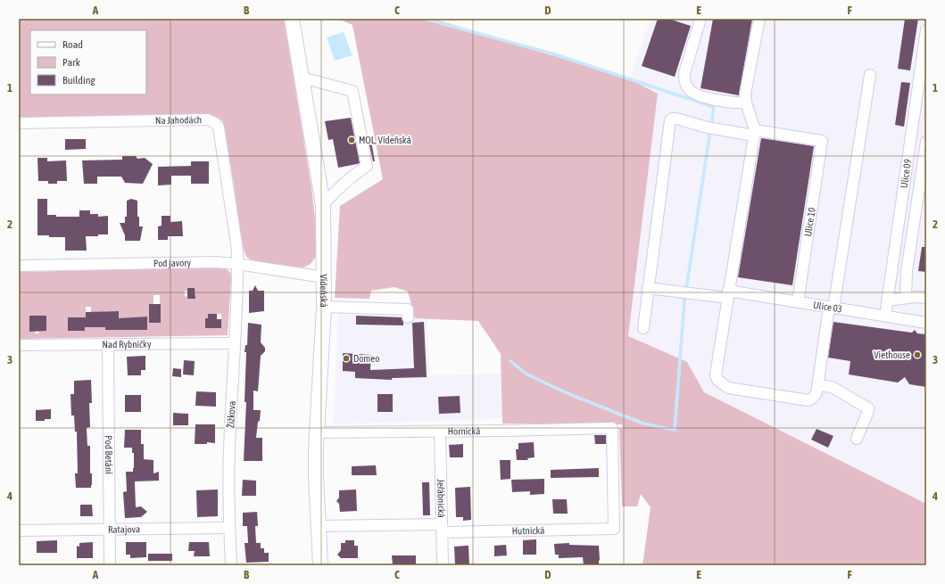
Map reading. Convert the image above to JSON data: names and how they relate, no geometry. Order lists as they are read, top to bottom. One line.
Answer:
{"streets":{"main road":["Vídeňská"],"street":["Na Jahodách","Ulice 09","Ulice 10","Pod javory","Ulice 03","Nad Rybníčky","Žižkova","Hornická","Pod Betání","Jeřábnická","Ratajova","Hutnická"]},"crossings":[["Na Jahodách","Pod javory"],["Na Jahodách","Žižkova"],["Ulice 09","Ulice 03"],["Ulice 10","Ulice 03"],["Pod javory","Vídeňská"],["Pod javory","Žižkova"],["Vídeňská","Hornická"],["Vídeňská","Hutnická"],["Nad Rybníčky","Žižkova"],["Nad Rybníčky","Pod Betání"],["Žižkova","Ratajova"],["Hornická","Jeřábnická"],["Hornická","Hutnická"],["Pod Betání","Ratajova"],["Jeřábnická","Hutnická"]],"places":["MOL, Vídeňská","Viethouse","Domeo"],"legend":["Road","Park","Building"],"grid":{"columns":["A","B","C","D","E","F"],"rows":["1","2","3","4"]}}
